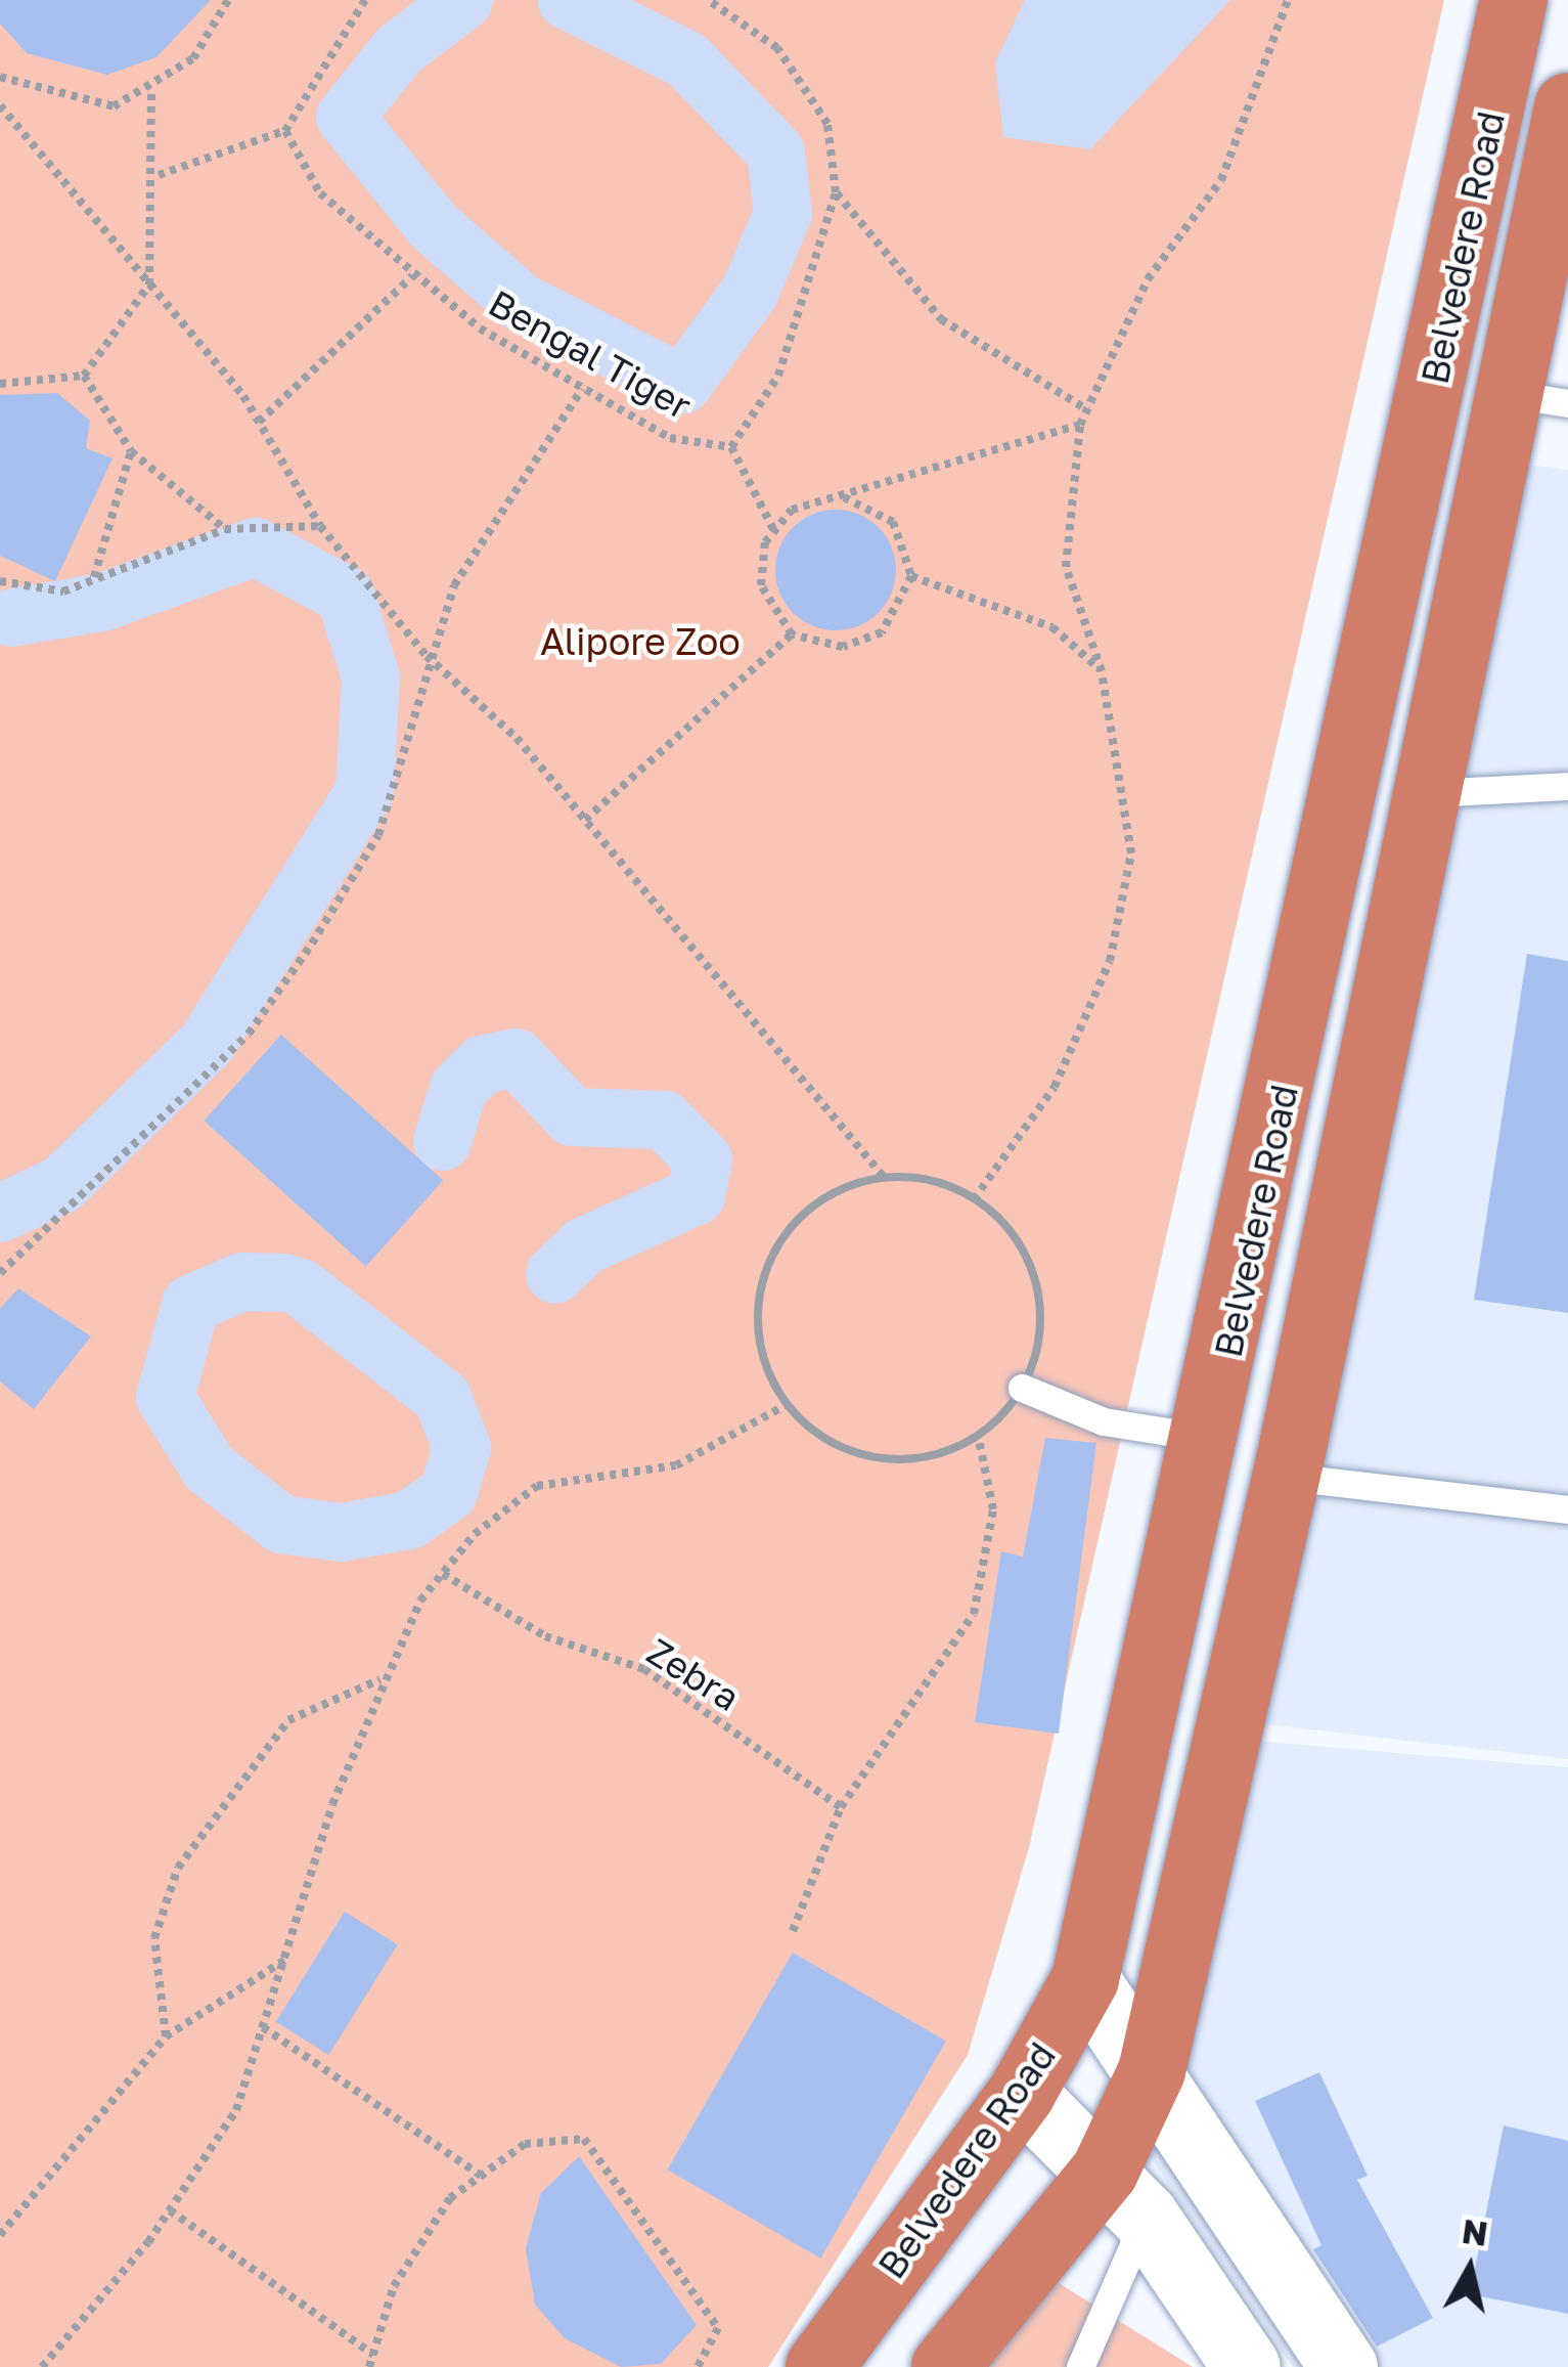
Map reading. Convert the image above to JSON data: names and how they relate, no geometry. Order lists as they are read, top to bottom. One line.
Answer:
{"streets":{"highway":["Belvedere Road"],"path":["Bengal Tiger","Zebra"]},"parks":["Alipore Zoo"],"north":"top"}
